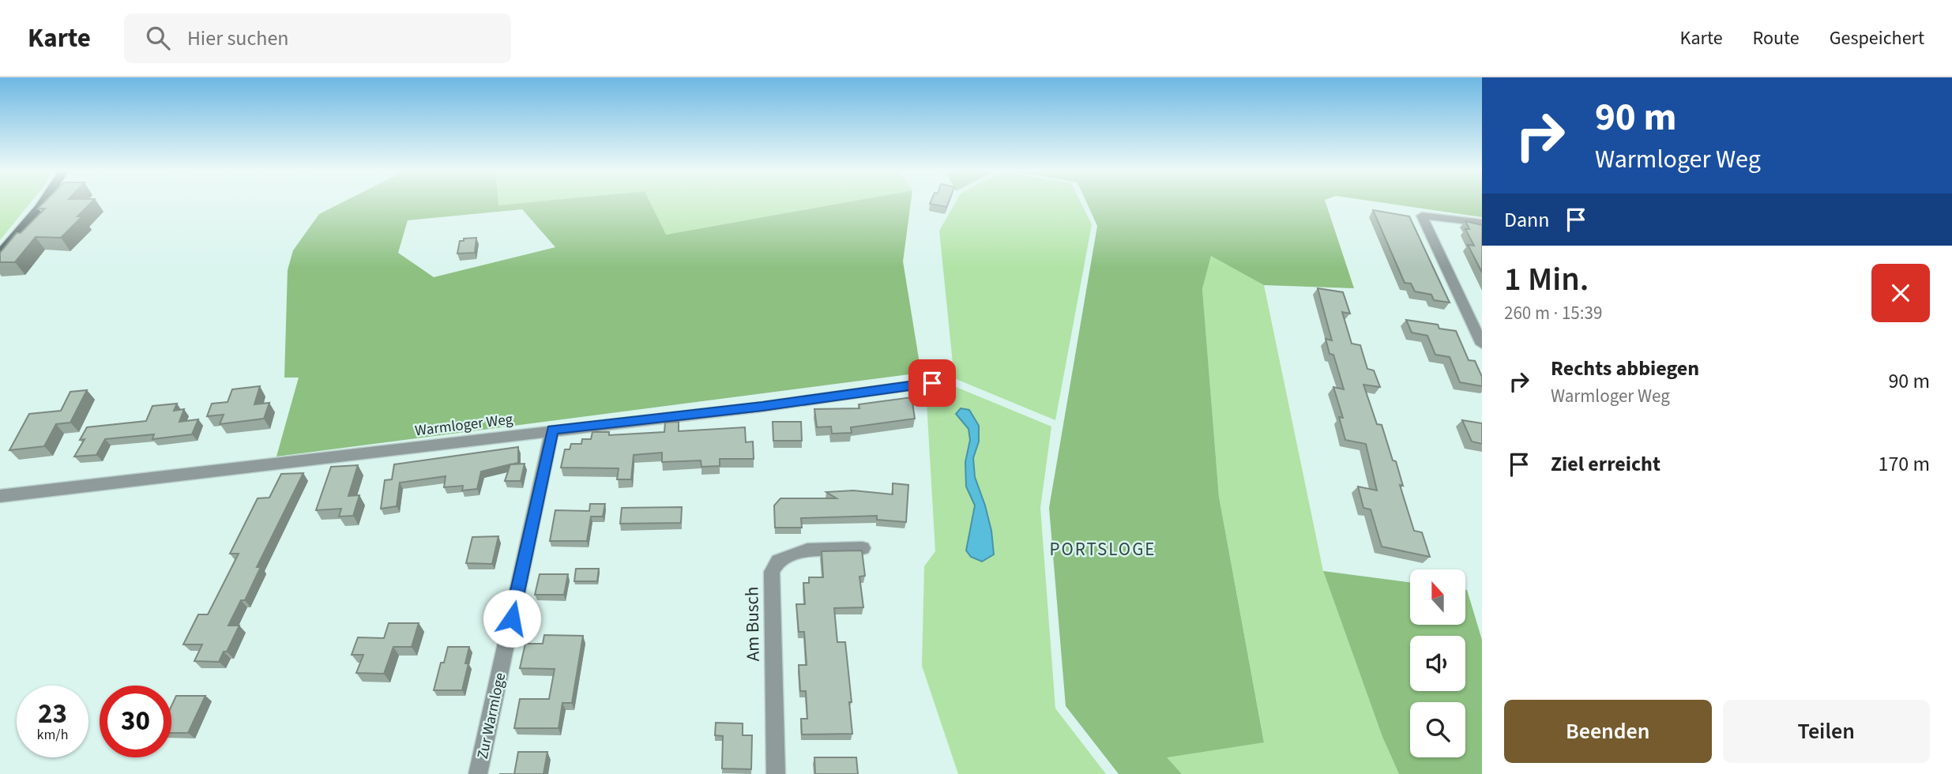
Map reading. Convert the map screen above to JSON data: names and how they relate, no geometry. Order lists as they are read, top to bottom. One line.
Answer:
{"streets":{"street":["Warmloger Weg","Am Busch","Zur Warmloge"]},"crossings":[["Warmloger Weg","Zur Warmloge"]],"districts":["PORTSLOGE"],"north":"top","page":{"header":"Karte","search":"Hier suchen","nav":["Karte","Route","Gespeichert"],"turn":["90 m","Warmloger Weg"],"then":"Dann","heading":["1 Min.","260 m · 15:39"],"list":[{"name":"Rechts abbiegen","note":"Warmloger Weg","value":"90 m"},{"name":"Ziel erreicht","value":"170 m"}],"speed":"23 km/h","limit":"30","buttons":["Beenden","Teilen"]}}
